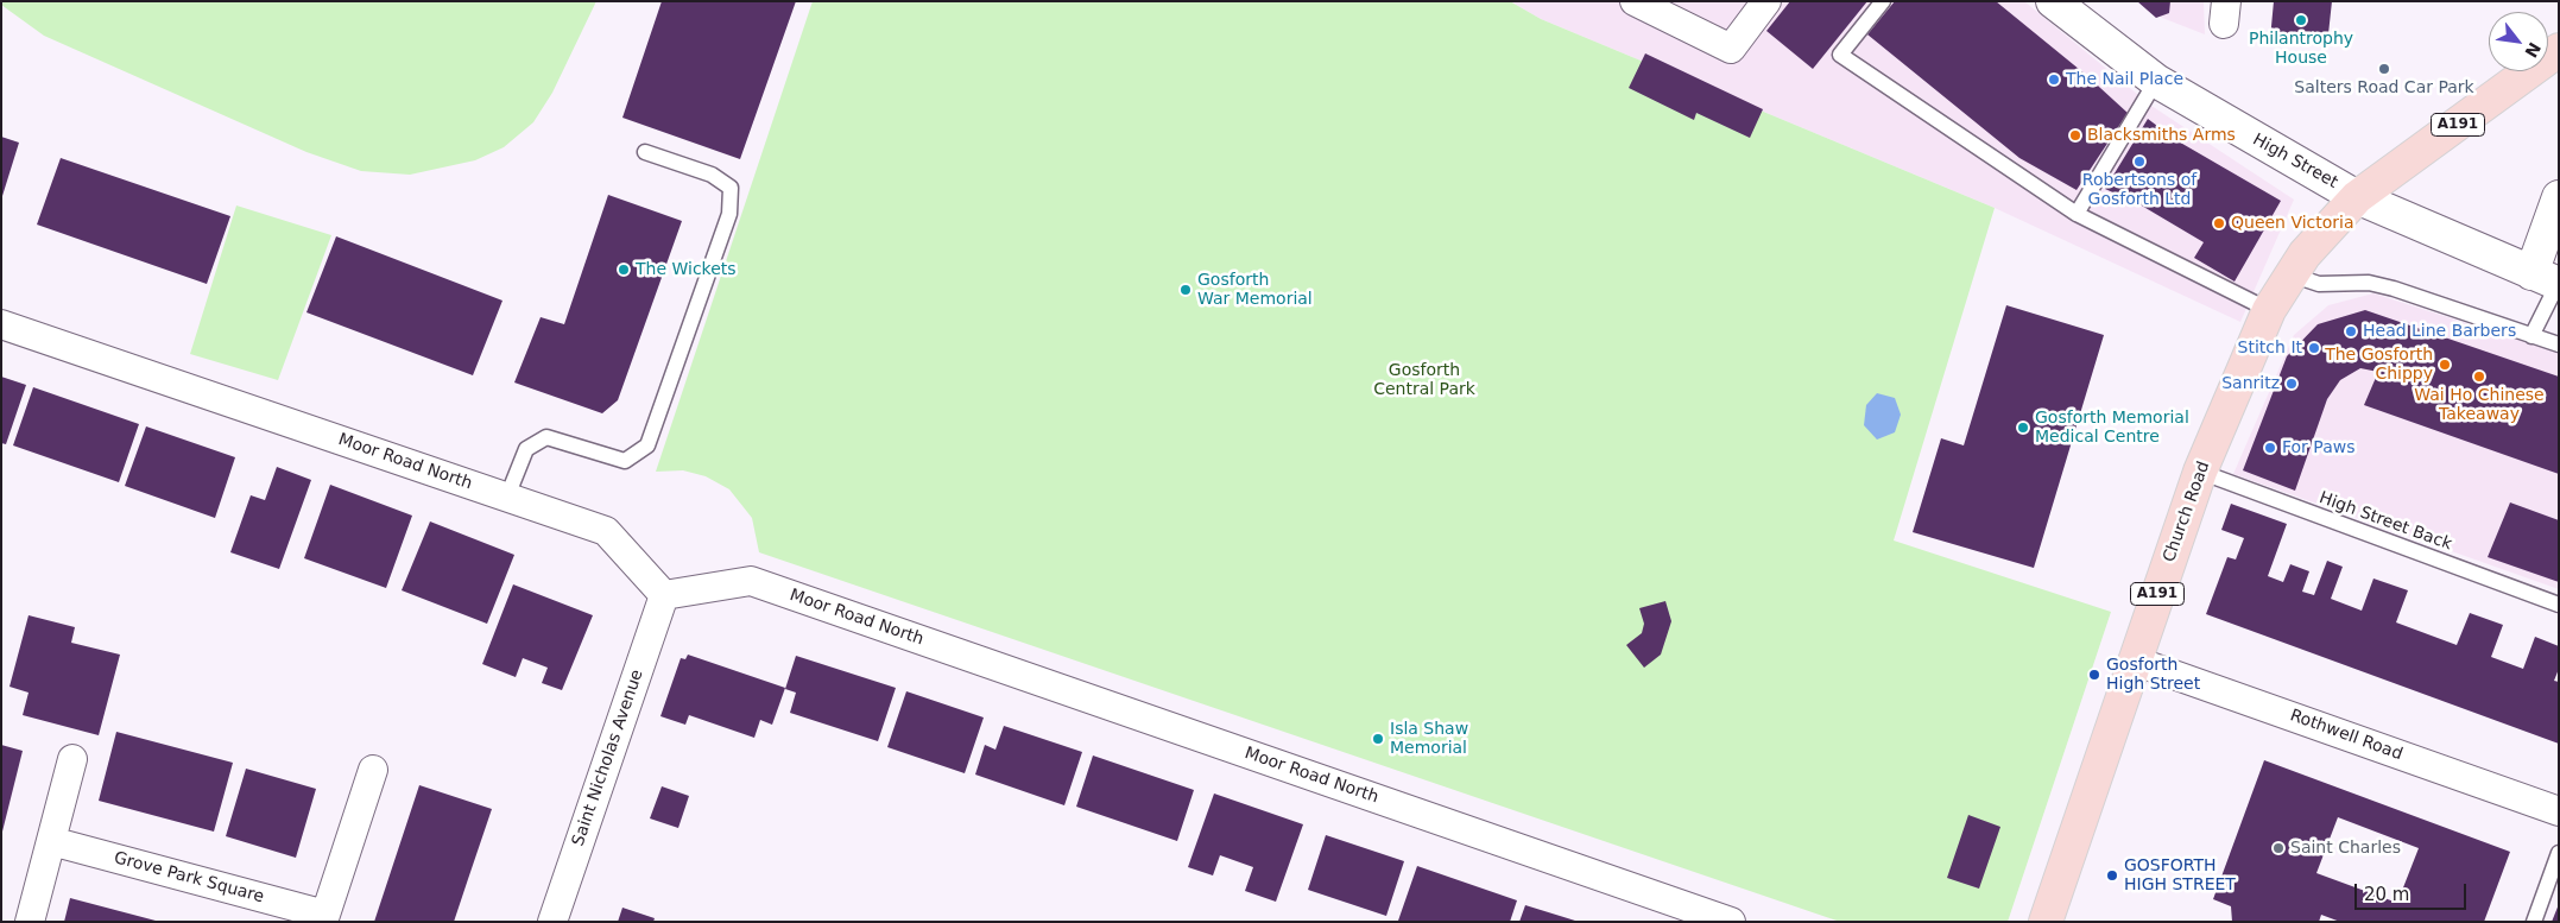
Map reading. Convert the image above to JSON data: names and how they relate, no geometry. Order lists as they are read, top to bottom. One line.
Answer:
{"streets":{"main road":["A191","High Street","Church Road"],"street":["Moor Road North","Rothwell Road","Saint Nicholas Avenue","Grove Park Square"],"lane":["High Street Back"]},"crossings":[["A191","High Street"],["A191","Church Road"],["High Street","Church Road"],["Moor Road North","Saint Nicholas Avenue"],["Church Road","High Street Back"],["Church Road","Rothwell Road"]],"parks":["Gosforth Central Park"],"places":["Philantrophy House","Salters Road Car Park","The Nail Place","Blacksmiths Arms","Robertsons of Gosforth Ltd","Queen Victoria","The Wickets","Gosforth War Memorial","Head Line Barbers","Stitch It","The Gosforth Chippy","Wai Ho Chinese Takeaway","Sanritz","Gosforth Memorial Medical Centre","For Paws","Gosforth High Street","Isla Shaw Memorial","Saint Charles","GOSFORTH HIGH STREET"],"scale_bar":"20 m","north":"bottom right"}
